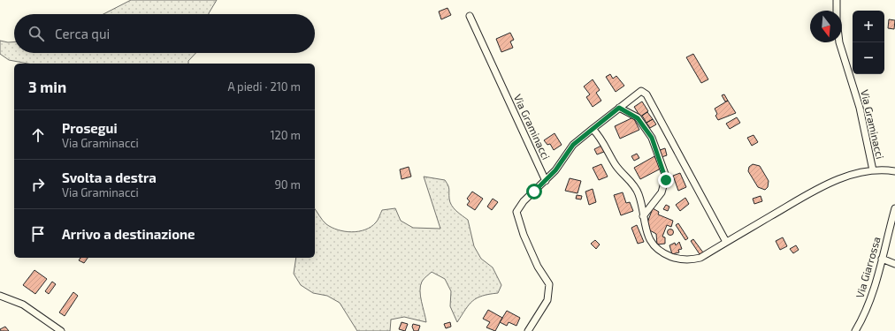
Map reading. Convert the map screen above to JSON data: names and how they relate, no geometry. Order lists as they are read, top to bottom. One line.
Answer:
{"streets":{"street":["Via Graminacci","Via Giarrossa"]},"north":"bottom","page":{"map_buttons":["+","−"],"search":"Cerca qui","heading":["3 min","A piedi · 210 m"],"list":[["Prosegui","Via Graminacci","120 m"],["Svolta a destra","Via Graminacci","90 m"],"Arrivo a destinazione"]}}
